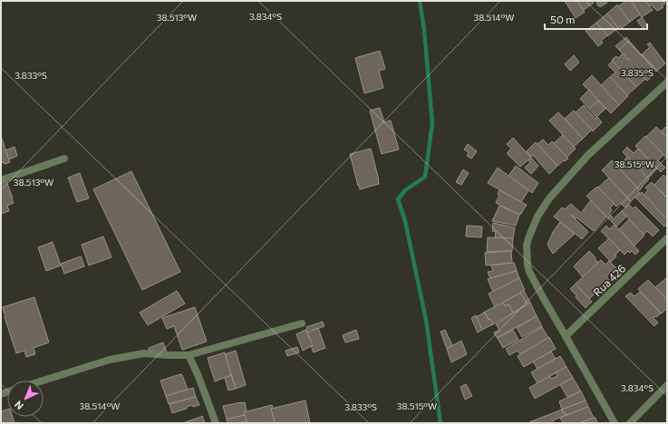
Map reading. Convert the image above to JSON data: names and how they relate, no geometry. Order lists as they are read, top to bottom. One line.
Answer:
{"streets":{"street":["Rua 426"]},"scale_bar":"50 m","north":"bottom left","coordinates":["3.834°S","38.513°W","38.514°W","3.835°S","3.833°S","38.515°W"]}
